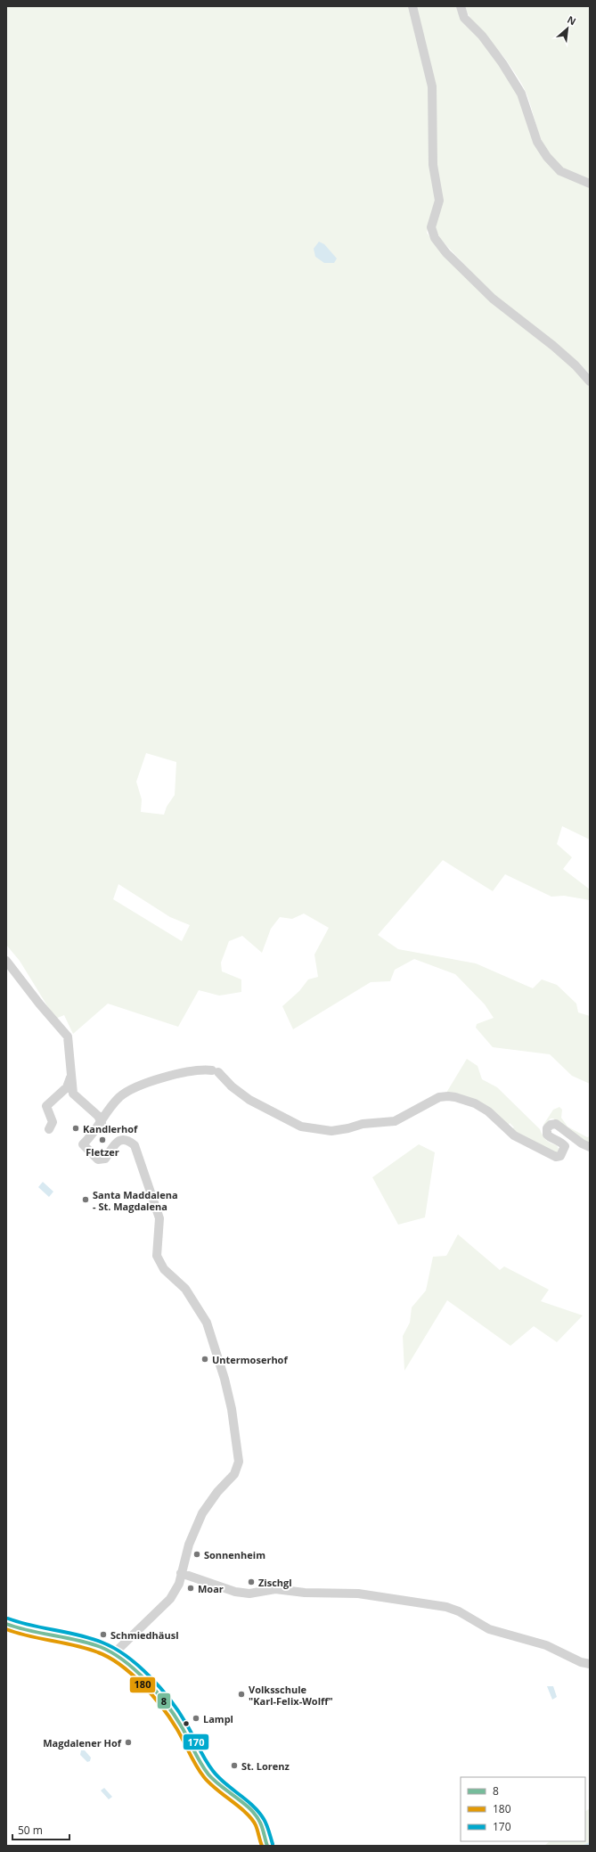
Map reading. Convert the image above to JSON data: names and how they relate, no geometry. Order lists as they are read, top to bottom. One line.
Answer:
{"places":["Kandlerhof","Fletzer","Santa Maddalena - St. Magdalena","Untermoserhof","Sonnenheim","Zischgl","Moar","Schmiedhäusl","Volksschule \"Karl-Felix-Wolff\"","Lampl","Magdalener Hof","St. Lorenz"],"lines":["transit line 170","transit line 8","transit line 180"],"legend":["8","180","170"],"scale_bar":"50 m","north":"top right"}
